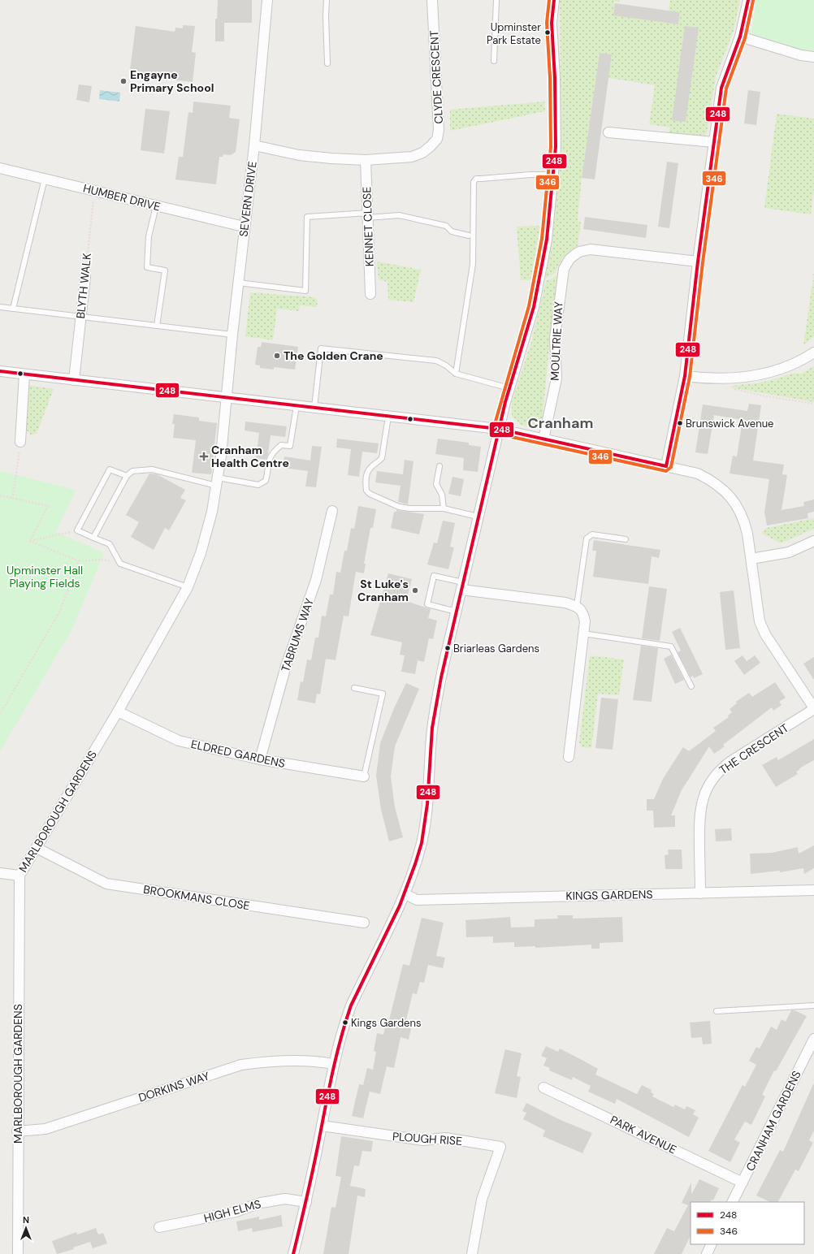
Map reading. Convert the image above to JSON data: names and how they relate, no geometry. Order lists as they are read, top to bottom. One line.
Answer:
{"streets":{"street":["CLYDE CRESCENT","HUMBER DRIVE","SEVERN DRIVE","KENNET CLOSE","BLYTH WALK","MOULTRIE WAY","TABRUMS WAY","THE CRESCENT","ELDRED GARDENS","MARLBOROUGH GARDENS","KINGS GARDENS","BROOKMANS CLOSE","DORKINS WAY","CRANHAM GARDENS","PARK AVENUE","PLOUGH RISE","HIGH ELMS"]},"crossings":[["CLYDE CRESCENT","SEVERN DRIVE"],["CLYDE CRESCENT","KENNET CLOSE"],["HUMBER DRIVE","SEVERN DRIVE"],["HUMBER DRIVE","BLYTH WALK"],["SEVERN DRIVE","MARLBOROUGH GARDENS"],["TABRUMS WAY","ELDRED GARDENS"],["THE CRESCENT","KINGS GARDENS"],["ELDRED GARDENS","MARLBOROUGH GARDENS"],["MARLBOROUGH GARDENS","BROOKMANS CLOSE"],["MARLBOROUGH GARDENS","DORKINS WAY"],["CRANHAM GARDENS","PARK AVENUE"]],"districts":["Cranham"],"parks":["Upminster Hall Playing Fields"],"places":{"other":["Upminster Park Estate","Engayne Primary School","The Golden Crane","Brunswick Avenue","St Luke's Cranham","Briarleas Gardens","Kings Gardens"],"health":["Cranham Health Centre"]},"lines":["transit line 248","transit line 346"],"legend":["248","346"],"north":"top"}
